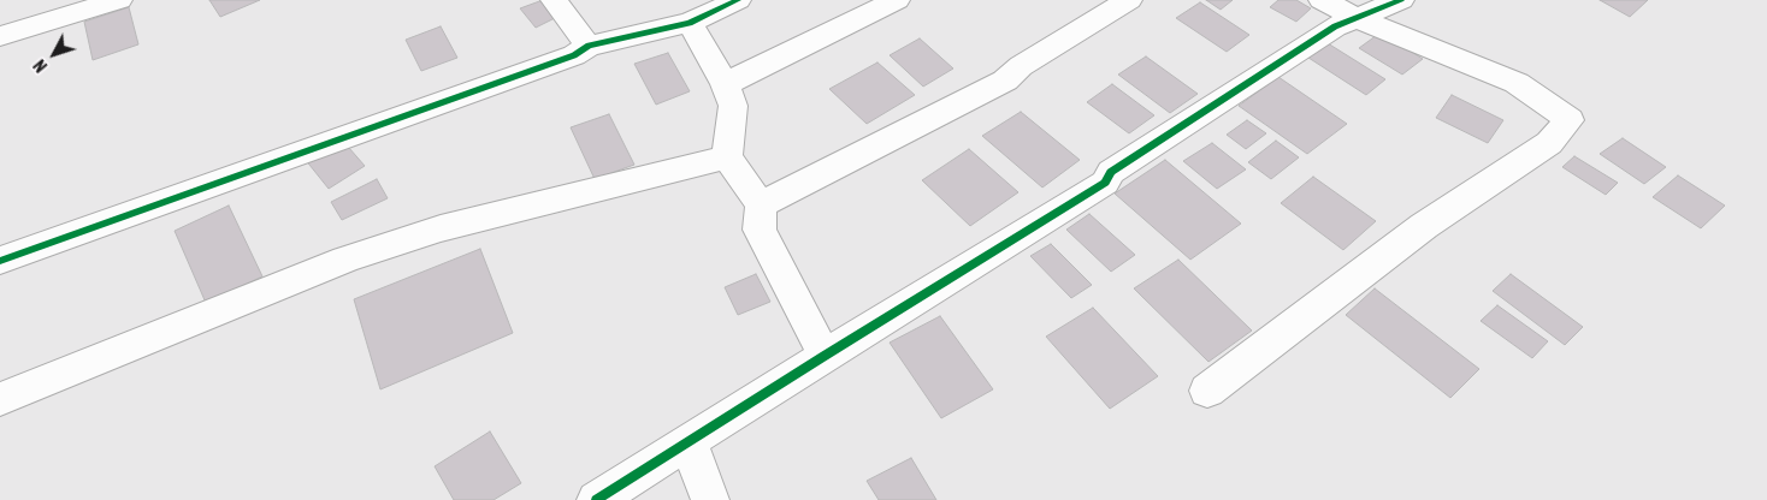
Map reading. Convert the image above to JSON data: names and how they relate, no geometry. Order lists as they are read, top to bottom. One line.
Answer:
{"north":"bottom left"}
